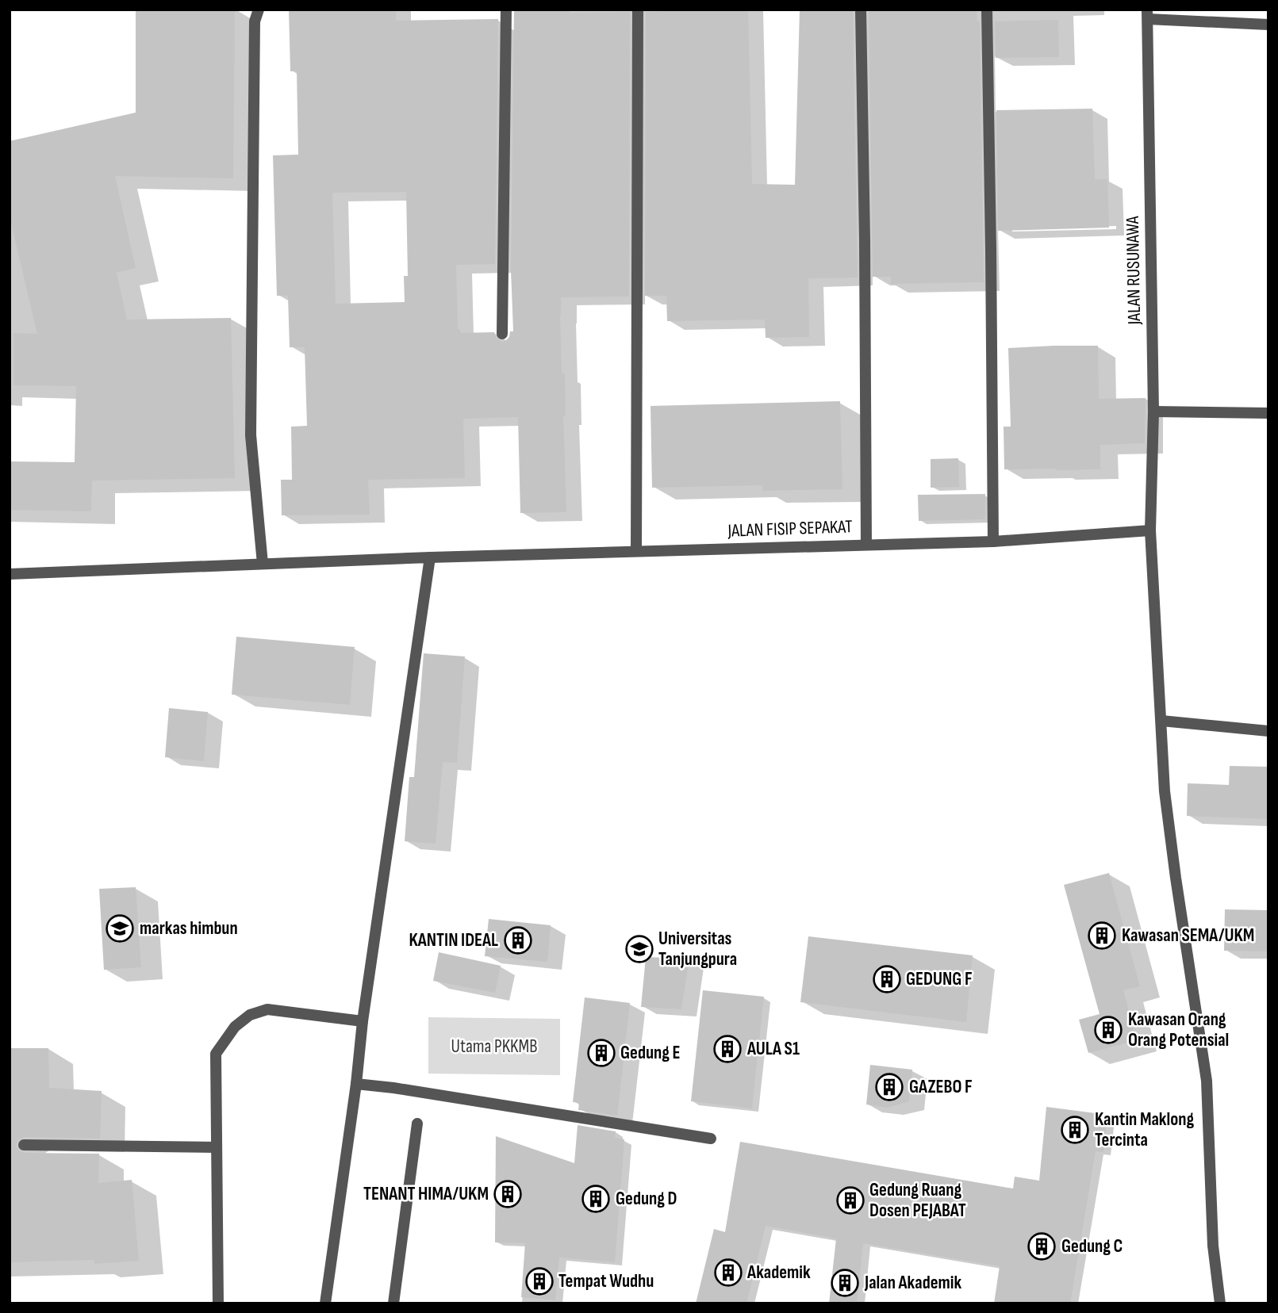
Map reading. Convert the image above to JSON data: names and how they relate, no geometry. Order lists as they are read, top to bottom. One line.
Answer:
{"streets":{"street":["JALAN RUSUNAWA","JALAN FISIP SEPAKAT"]},"crossings":[["JALAN RUSUNAWA","JALAN FISIP SEPAKAT"]],"parks":["Utama PKKMB"],"places":{"school or university":["markas himbun","Universitas Tanjungpura"],"building":["Kawasan SEMA/UKM","KANTIN IDEAL","GEDUNG F","Kawasan Orang Orang Potensial","AULA S1","Gedung E","GAZEBO F","Kantin Maklong Tercinta","TENANT HIMA/UKM","Gedung D","Gedung Ruang Dosen PEJABAT","Gedung C","Akademik","Tempat Wudhu","Jalan Akademik"]}}
